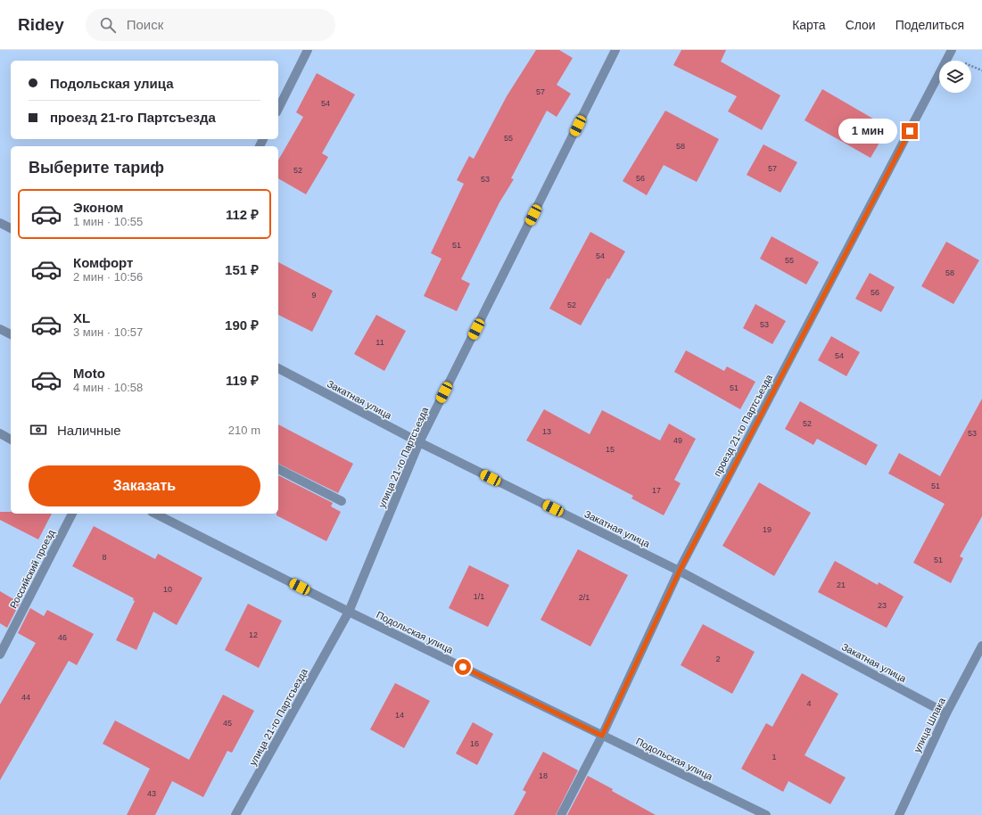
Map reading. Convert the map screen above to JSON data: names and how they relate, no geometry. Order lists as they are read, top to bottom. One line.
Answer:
{"streets":{"street":["Закатная улица","проезд 21-го Партсъезда","улица 21-го Партсъезда","Российский проезд","Подольская улица","улица Шпака"]},"crossings":[["Закатная улица","проезд 21-го Партсъезда"],["Закатная улица","улица 21-го Партсъезда"],["Закатная улица","улица Шпака"],["проезд 21-го Партсъезда","Подольская улица"],["улица 21-го Партсъезда","Подольская улица"]],"house_numbers":["57","54","55","58","57","52","56","53","51","54","55","58","56","9","52","53","11","54","51","52","13","53","49","15","51","17","19","8","51","21","10","1/1","2/1","23","12","46","2","44","4","14","45","16","1","18","43"],"page":{"header":"Ridey","search":"Поиск","nav":["Карта","Слои","Поделиться"],"banner":["Подольская улица","проезд 21-го Партсъезда"],"bubble":"1 мин","heading":"Выберите тариф","list":[{"name":"Эконом","note":"1 мин · 10:55","value":"112 ₽"},{"name":"Комфорт","note":"2 мин · 10:56","value":"151 ₽"},{"name":"XL","note":"3 мин · 10:57","value":"190 ₽"},{"name":"Moto","note":"4 мин · 10:58","value":"119 ₽"}],"pay":["Наличные","210 m"],"buttons":"Заказать"}}
